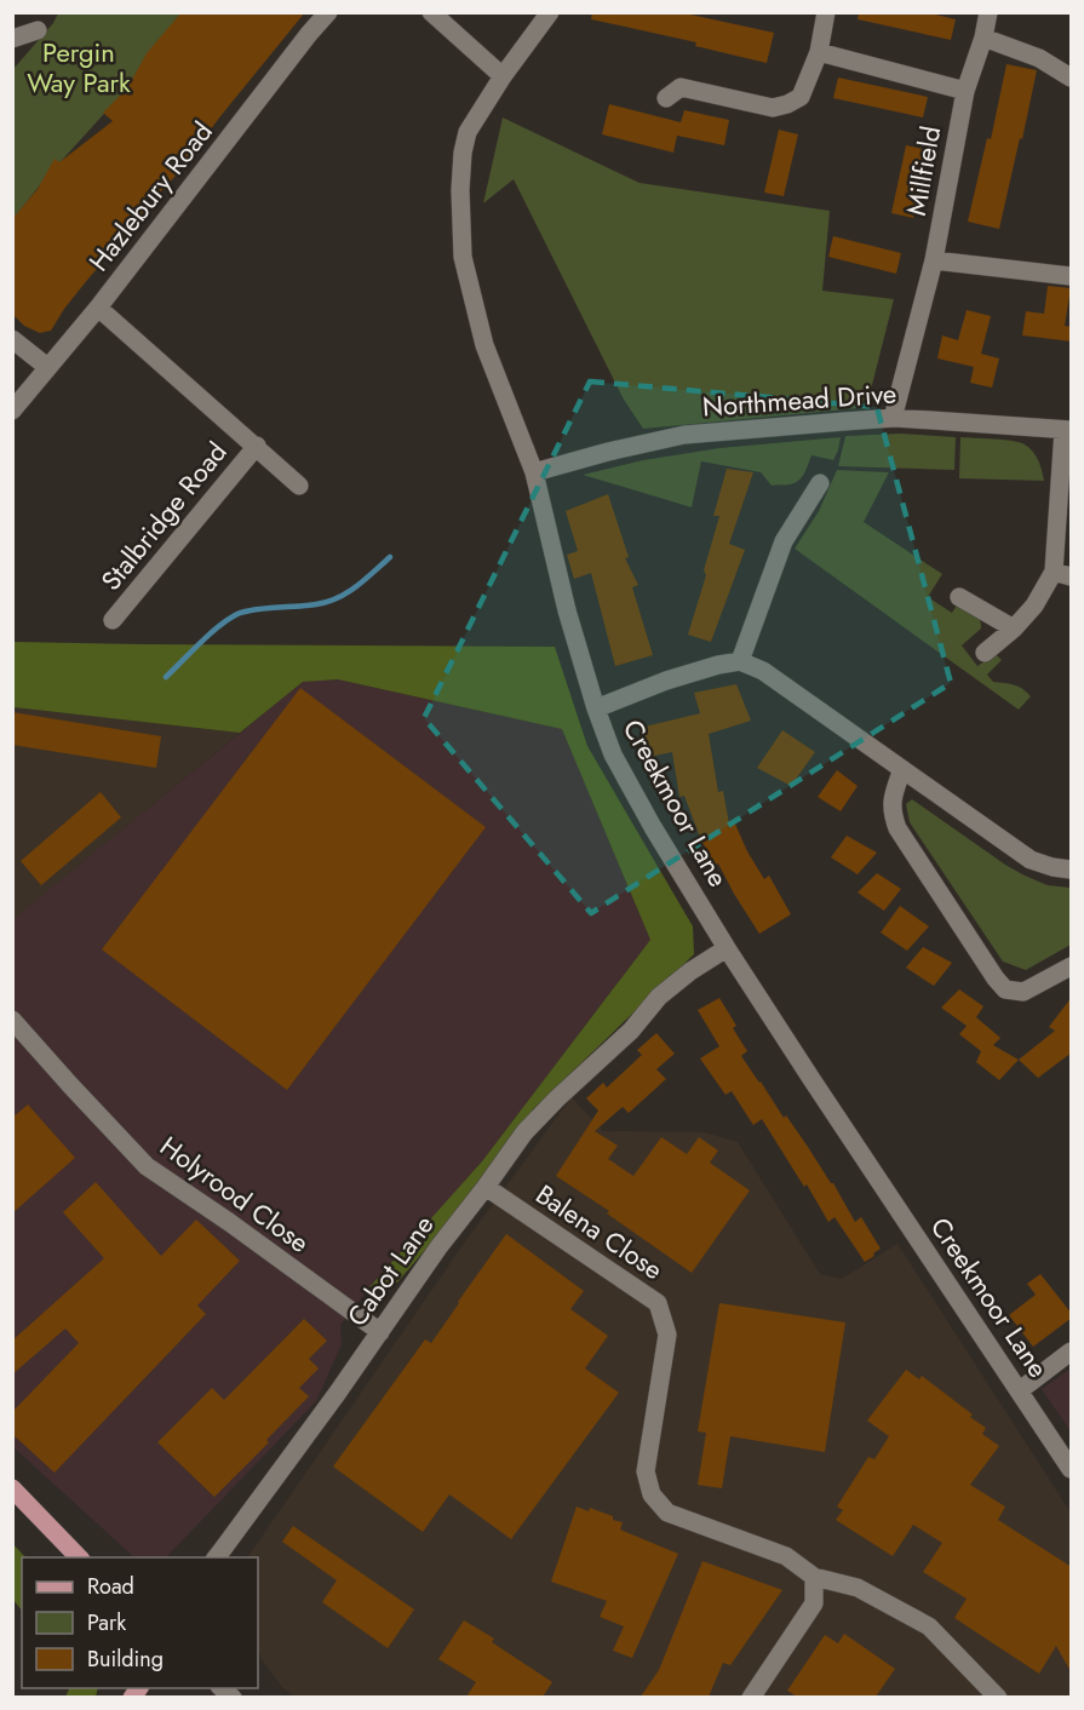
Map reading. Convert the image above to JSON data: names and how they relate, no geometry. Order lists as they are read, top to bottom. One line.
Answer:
{"streets":{"street":["Millfield","Hazlebury Road","Northmead Drive","Stalbridge Road","Creekmoor Lane","Holyrood Close","Balena Close","Cabot Lane"]},"crossings":[["Millfield","Northmead Drive"],["Hazlebury Road","Stalbridge Road"],["Northmead Drive","Creekmoor Lane"],["Creekmoor Lane","Cabot Lane"],["Holyrood Close","Cabot Lane"],["Balena Close","Cabot Lane"]],"parks":["Pergin Way Park"],"legend":["Road","Park","Building"]}
